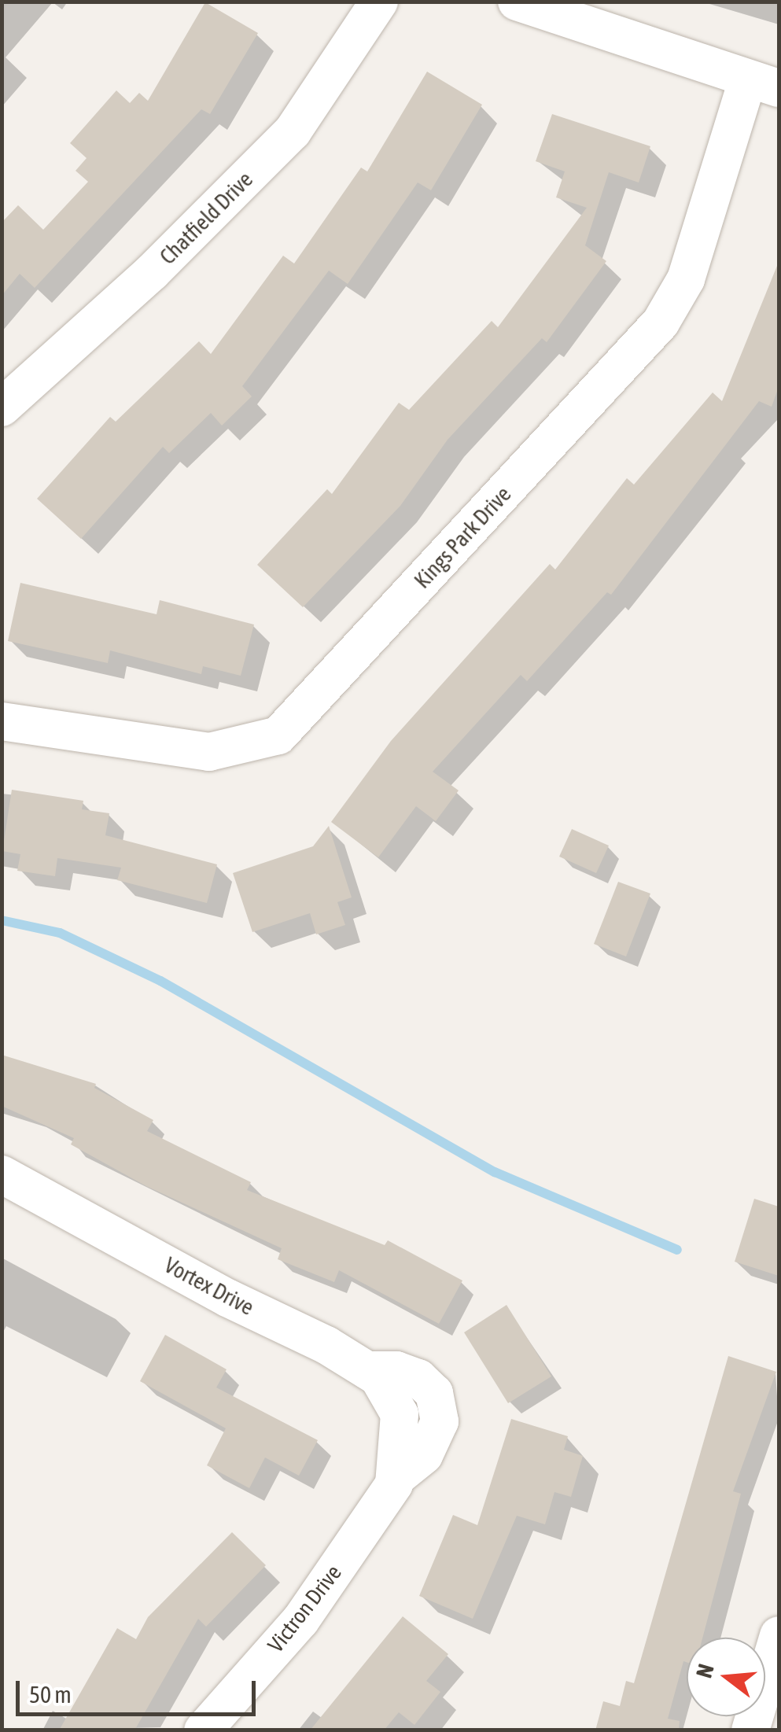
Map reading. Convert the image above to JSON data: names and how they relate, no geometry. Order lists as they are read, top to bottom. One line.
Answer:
{"streets":{"street":["Chatfield Drive","Kings Park Drive","Vortex Drive","Victron Drive"]},"crossings":[["Vortex Drive","Victron Drive"]],"scale_bar":"50 m","north":"left"}
